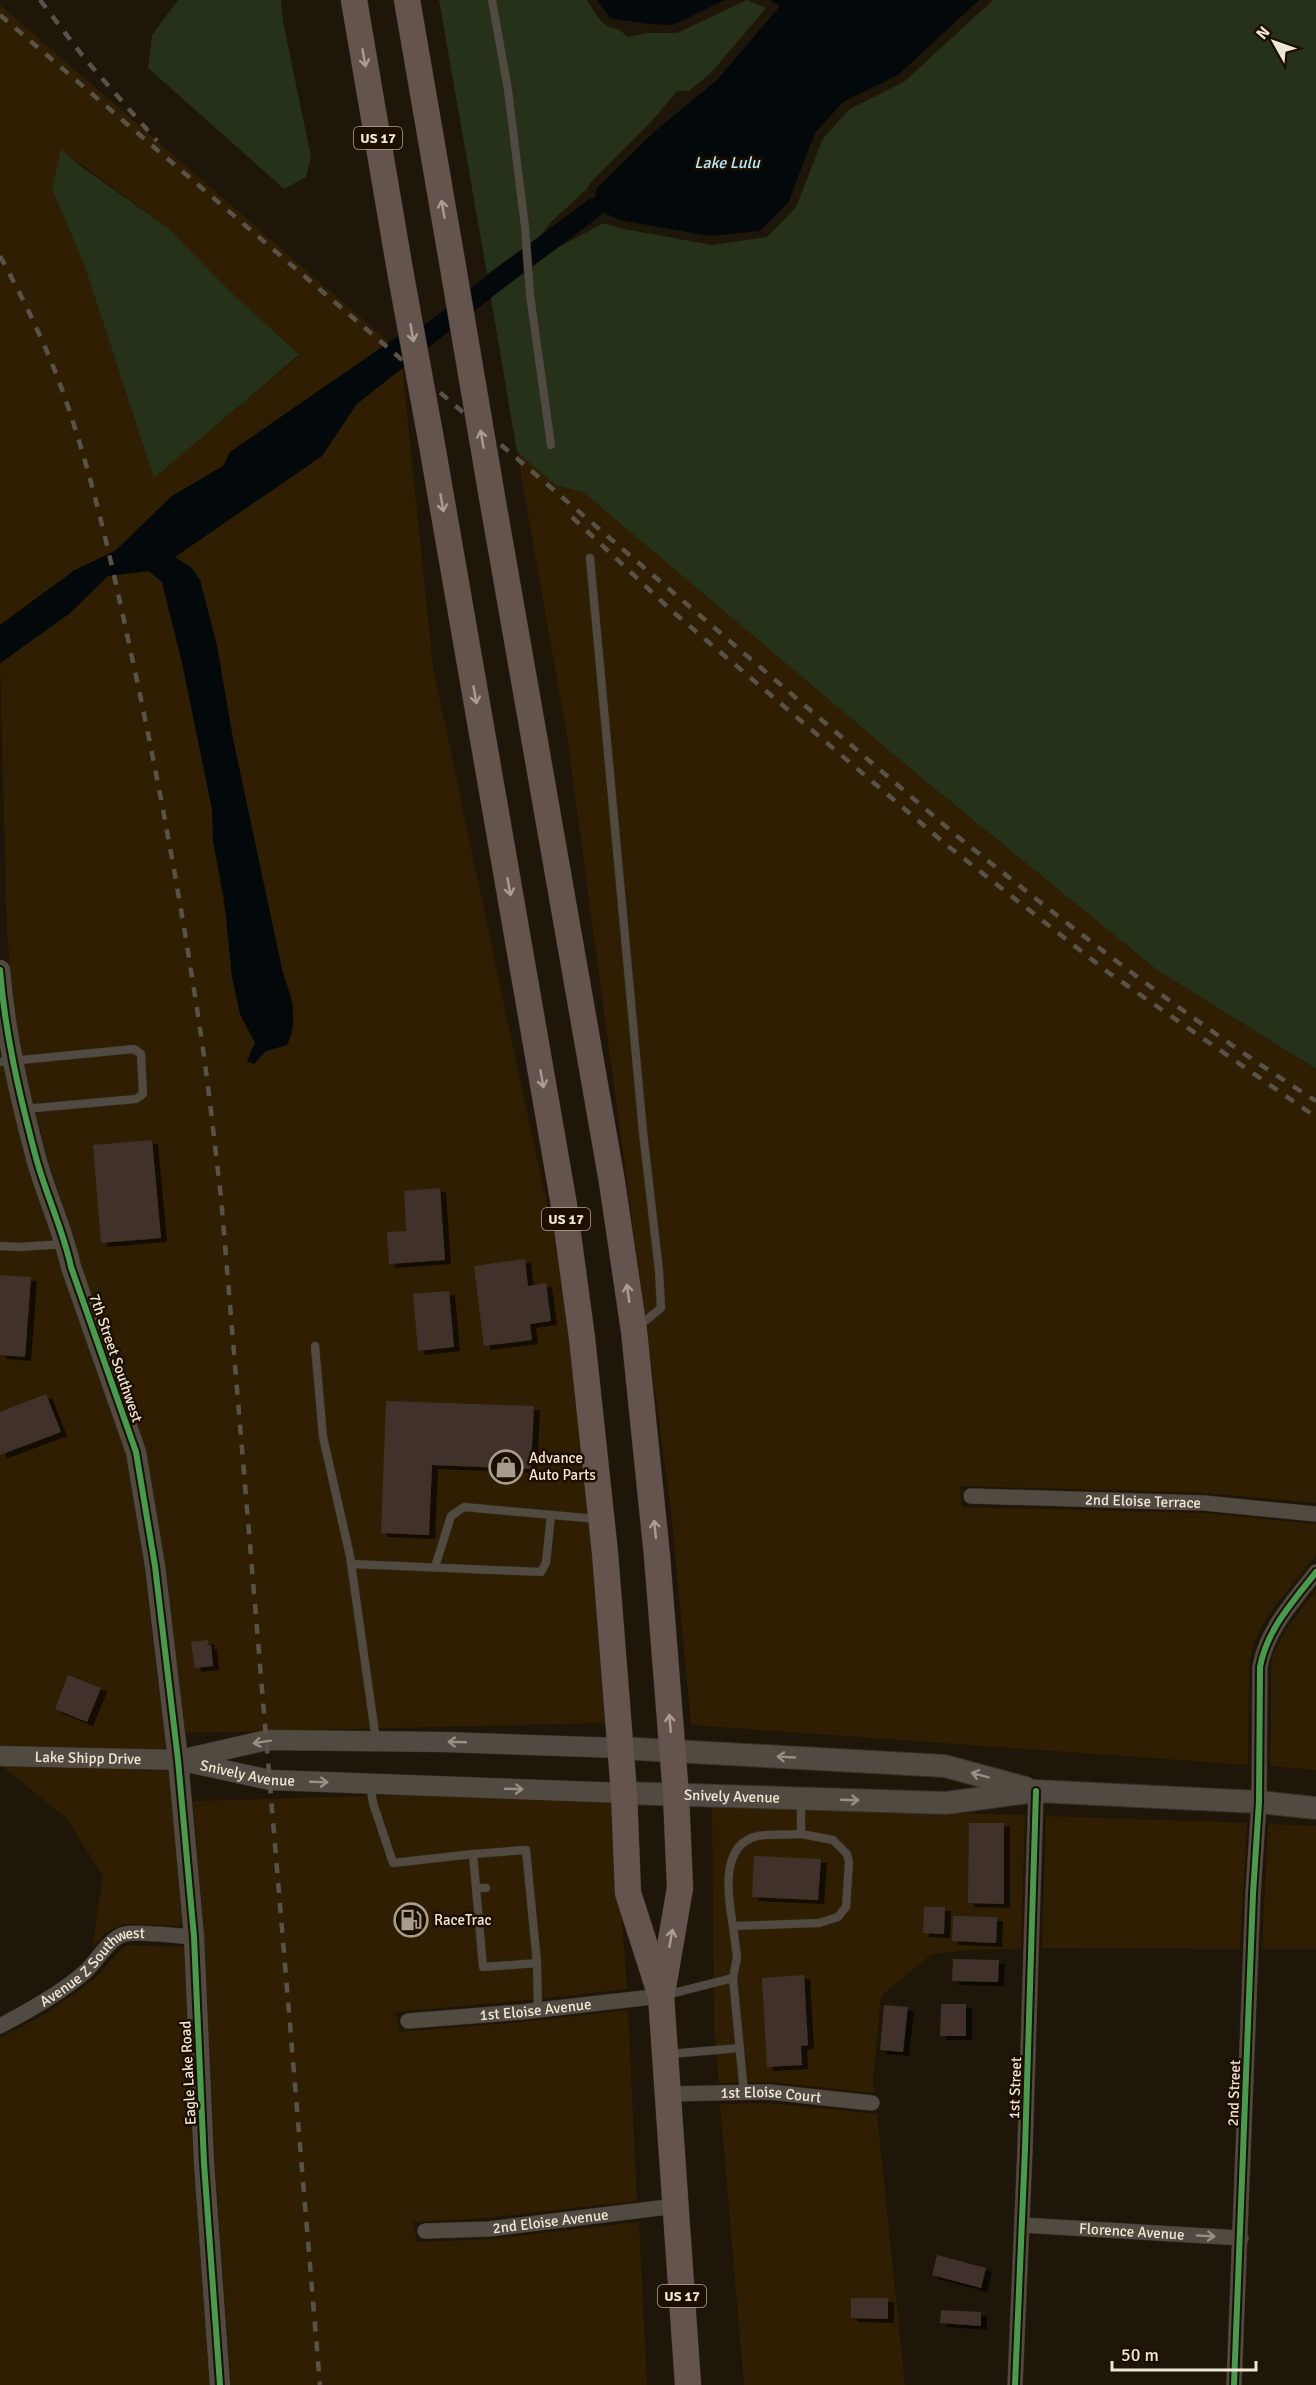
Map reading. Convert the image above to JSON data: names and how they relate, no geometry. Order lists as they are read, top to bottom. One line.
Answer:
{"streets":{"highway":["US 17"],"main road":["Snively Avenue"],"street":["7th Street Southwest","2nd Eloise Terrace","Lake Shipp Drive","Avenue Z Southwest","1st Eloise Avenue","Eagle Lake Road","1st Street","2nd Street","1st Eloise Court","2nd Eloise Avenue","Florence Avenue"]},"crossings":[["US 17","Snively Avenue"],["US 17","1st Eloise Avenue"],["US 17","1st Eloise Court"],["US 17","2nd Eloise Avenue"],["7th Street Southwest","Lake Shipp Drive"],["7th Street Southwest","Snively Avenue"],["7th Street Southwest","Eagle Lake Road"],["Lake Shipp Drive","Snively Avenue"],["Lake Shipp Drive","Eagle Lake Road"],["Snively Avenue","Eagle Lake Road"],["Snively Avenue","1st Street"],["Snively Avenue","2nd Street"],["Avenue Z Southwest","Eagle Lake Road"],["1st Street","Florence Avenue"],["2nd Street","Florence Avenue"]],"one_way":["Florence Avenue"],"water":["Lake Lulu"],"places":{"shop":["Advance Auto Parts"],"fuel station":["RaceTrac"]},"scale_bar":"50 m","north":"top left"}
